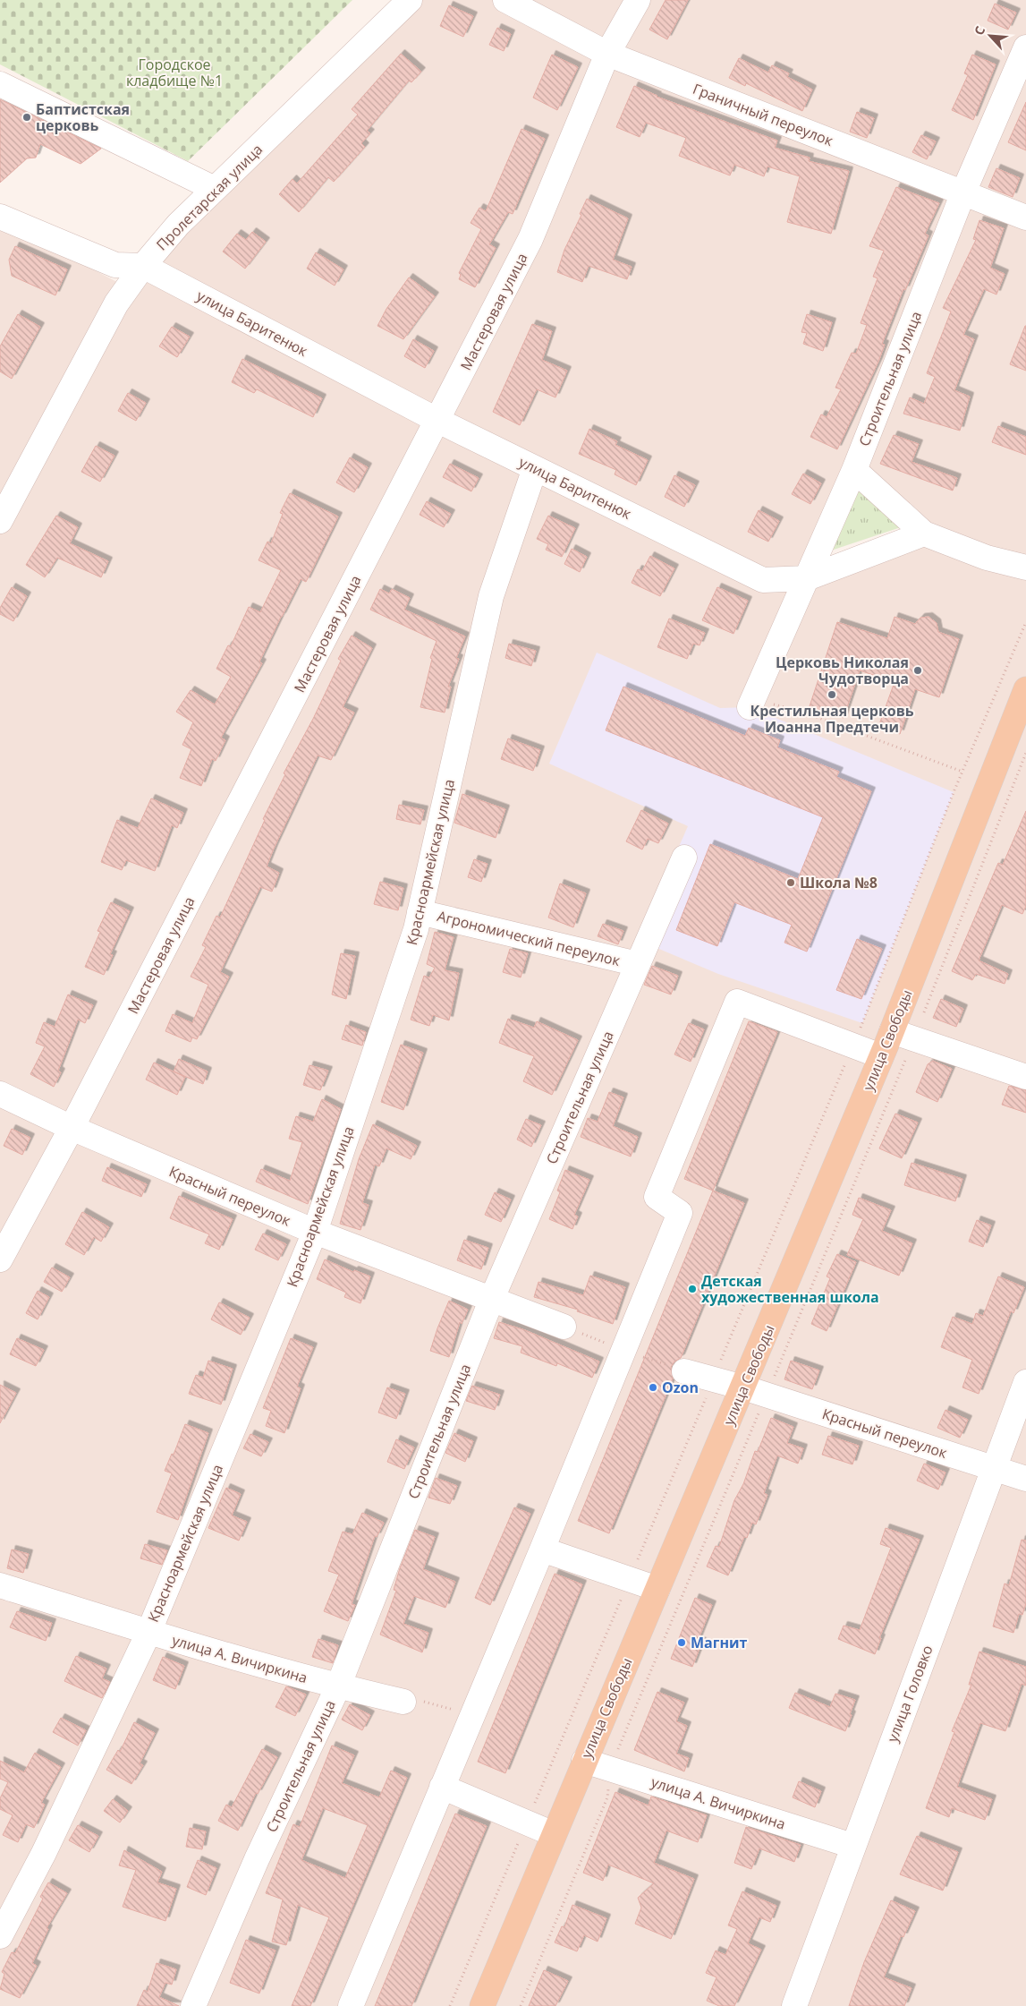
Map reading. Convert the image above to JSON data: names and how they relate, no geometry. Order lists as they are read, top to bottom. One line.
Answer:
{"streets":{"main road":["улица Свободы"],"street":["Граничный переулок","Пролетарская улица","Мастеровая улица","улица Баритенюк","Строительная улица","Красноармейская улица","Агрономический переулок","Красный переулок","улица А. Вичиркина","улица Головко"]},"crossings":[["Граничный переулок","Мастеровая улица"],["Граничный переулок","Строительная улица"],["Пролетарская улица","улица Баритенюк"],["Мастеровая улица","улица Баритенюк"],["Мастеровая улица","Красный переулок"],["улица Баритенюк","Строительная улица"],["улица Баритенюк","Красноармейская улица"],["Строительная улица","Агрономический переулок"],["Строительная улица","Красный переулок"],["Строительная улица","улица А. Вичиркина"],["Красноармейская улица","Агрономический переулок"],["Красноармейская улица","Красный переулок"],["Красноармейская улица","улица А. Вичиркина"],["улица Свободы","Красный переулок"],["улица Свободы","улица А. Вичиркина"],["Красный переулок","улица Головко"],["улица А. Вичиркина","улица Головко"]],"parks":["Городское кладбище №1"],"places":["Баптистская церковь","Церковь Николая Чудотворца","Крестильная церковь Иоанна Предтечи","Школа №8","Детская художественная школа","Ozon","Магнит"],"north":"top left"}
